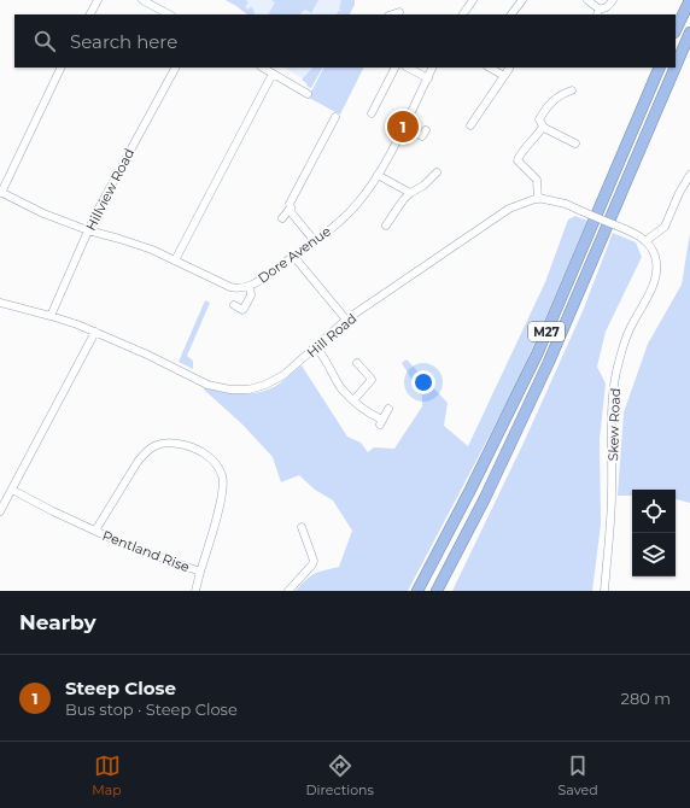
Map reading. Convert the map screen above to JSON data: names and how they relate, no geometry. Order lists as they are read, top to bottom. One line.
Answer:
{"streets":{"highway":["M27"],"street":["Hillview Road","Dore Avenue","Hill Road","Skew Road","Pentland Rise"]},"crossings":[["Hillview Road","Dore Avenue"],["Hillview Road","Hill Road"],["Hill Road","Skew Road"]],"page":{"search":"Search here","pins":"1","heading":"Nearby","list":[{"mark":"1","name":"Steep Close","note":"Bus stop · Steep Close","value":"280 m"}],"nav":["Map","Directions","Saved"]}}
